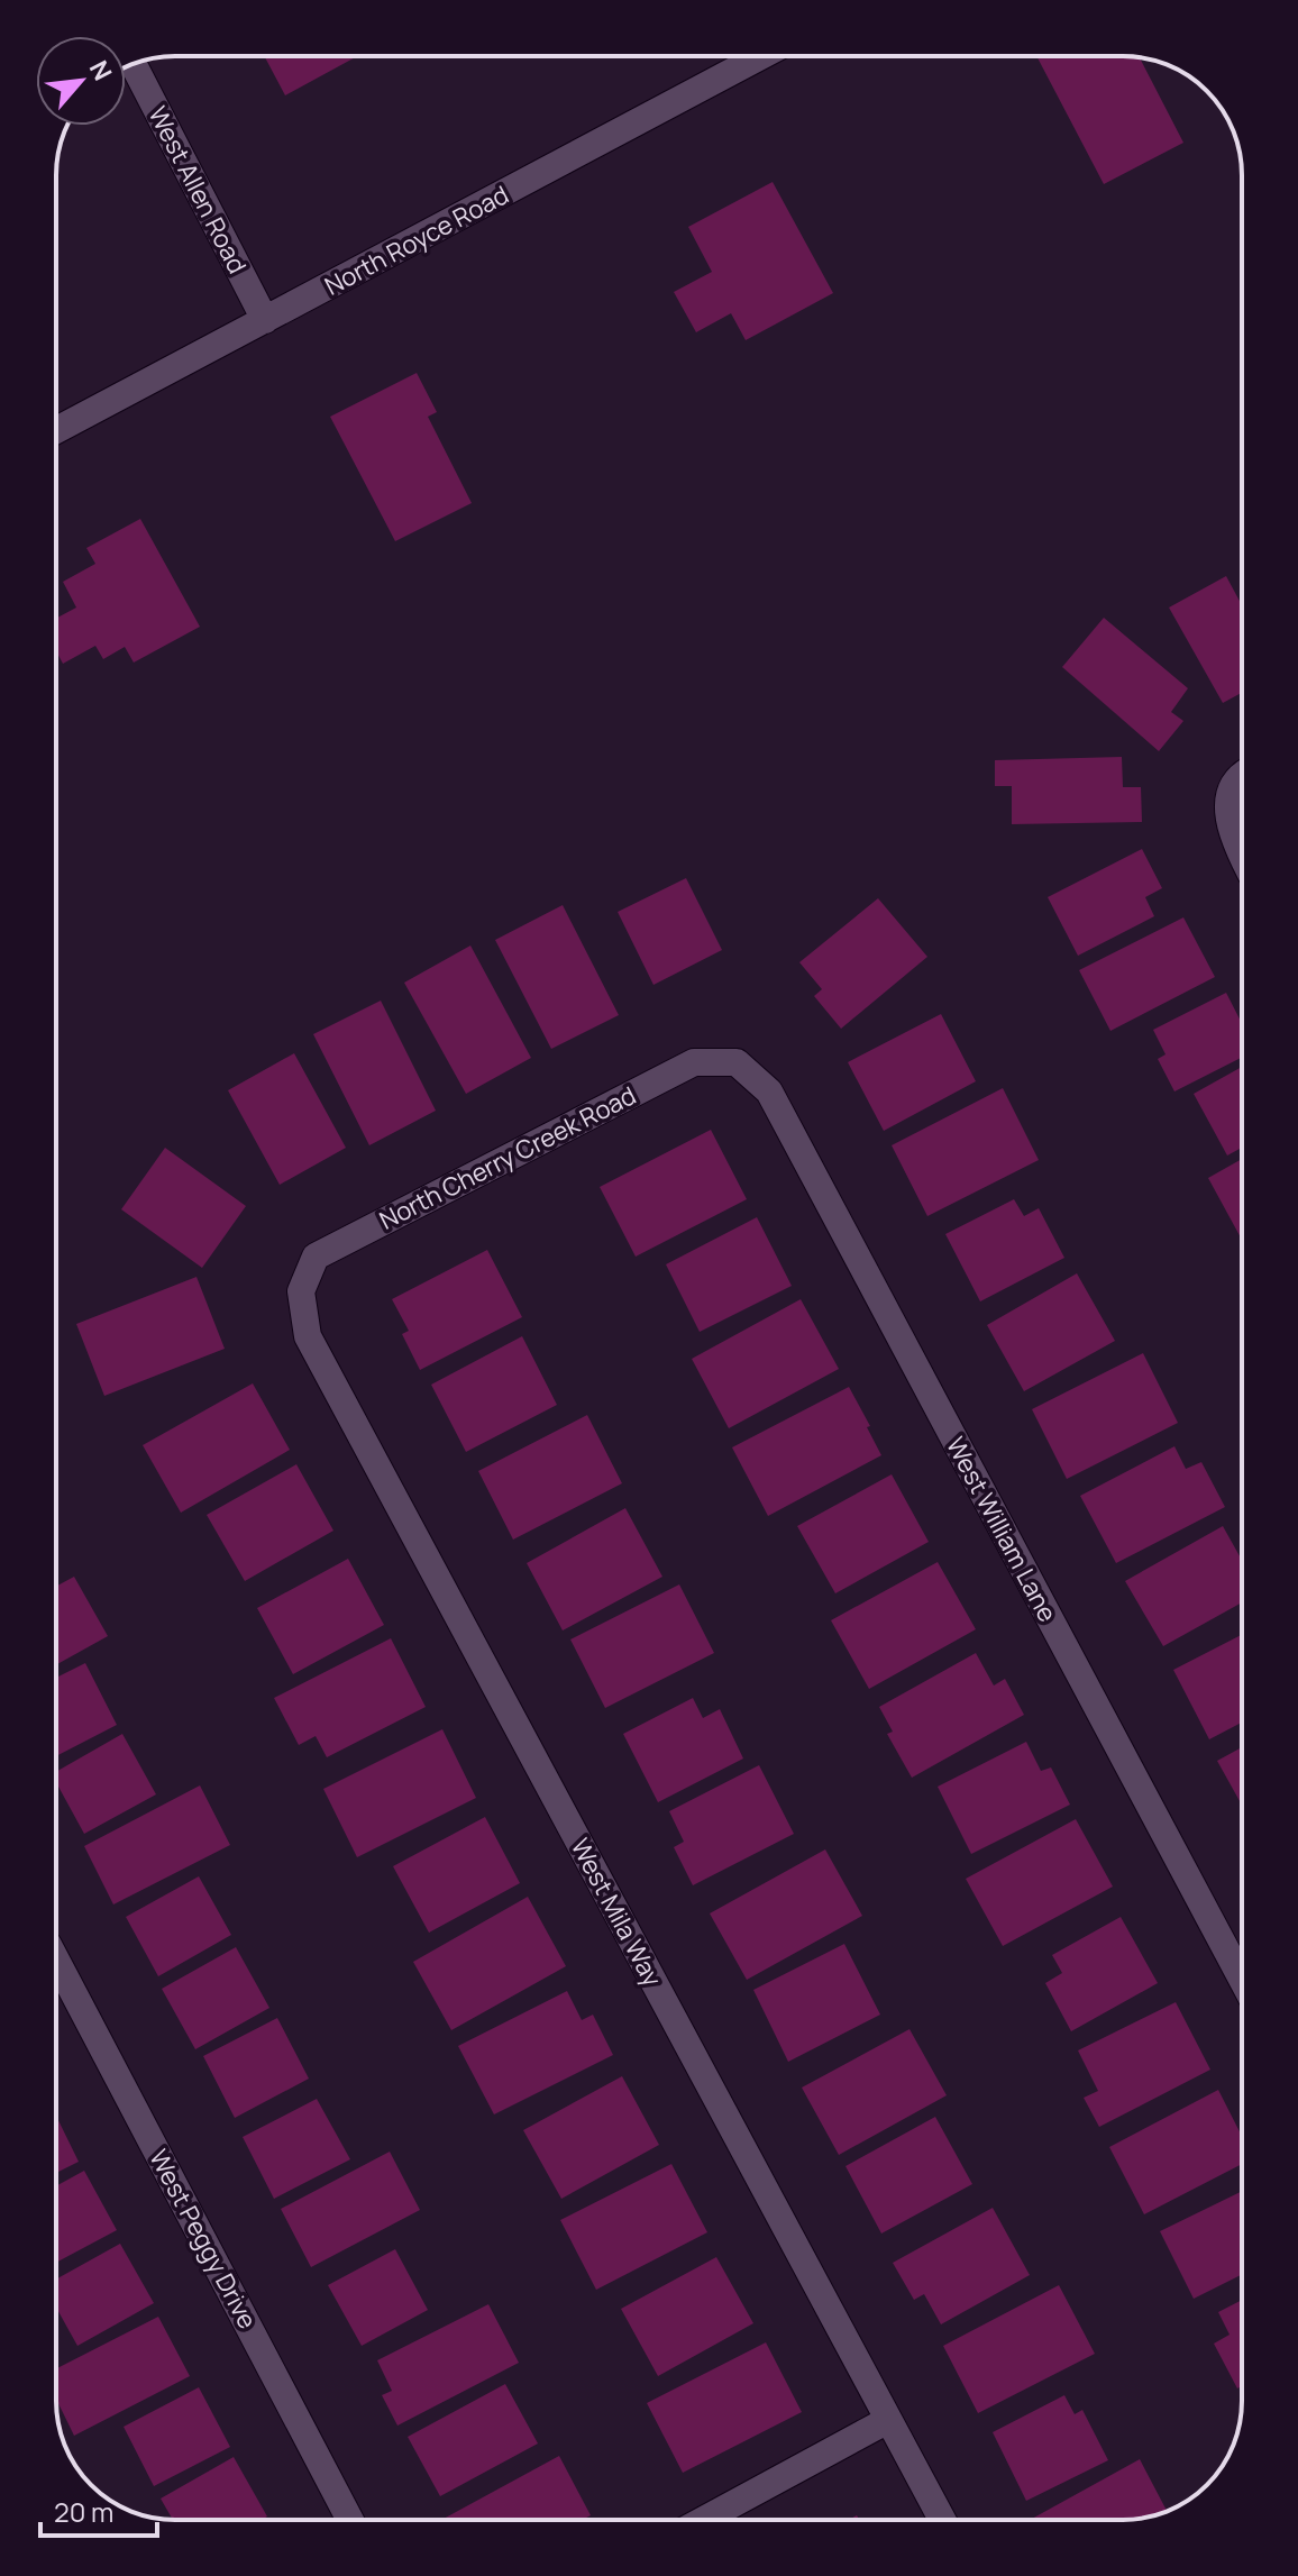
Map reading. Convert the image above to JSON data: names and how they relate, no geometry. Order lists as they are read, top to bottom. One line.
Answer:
{"streets":{"street":["West Allen Road","North Royce Road","North Cherry Creek Road","West William Lane","West Mila Way","West Peggy Drive"]},"crossings":[["West Allen Road","North Royce Road"],["North Cherry Creek Road","West William Lane"],["North Cherry Creek Road","West Mila Way"]],"scale_bar":"20 m","north":"top right"}
